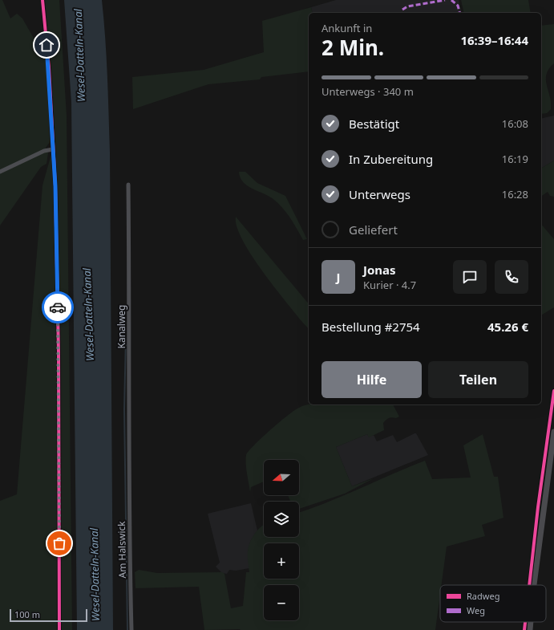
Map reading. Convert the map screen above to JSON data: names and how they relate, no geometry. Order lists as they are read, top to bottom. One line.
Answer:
{"streets":{"street":["Kanalweg","Am Halswick"]},"crossings":[["Kanalweg","Am Halswick"]],"water":["Wesel-Datteln-Kanal"],"legend":["Radweg","Weg"],"scale_bar":"100 m","north":"left","page":{"heading":["2 Min.","Ankunft in","16:39–16:44"],"panel":["Jonas","Kurier · 4.7","Bestellung #2754","45.26 €"],"bar":"Unterwegs · 340 m","list":[["Bestätigt","16:08"],["In Zubereitung","16:19"],["Unterwegs","16:28"],"Geliefert"],"round":"J","buttons":["Hilfe","Teilen"],"map_buttons":["+","−"],"scale":"100 m"}}
